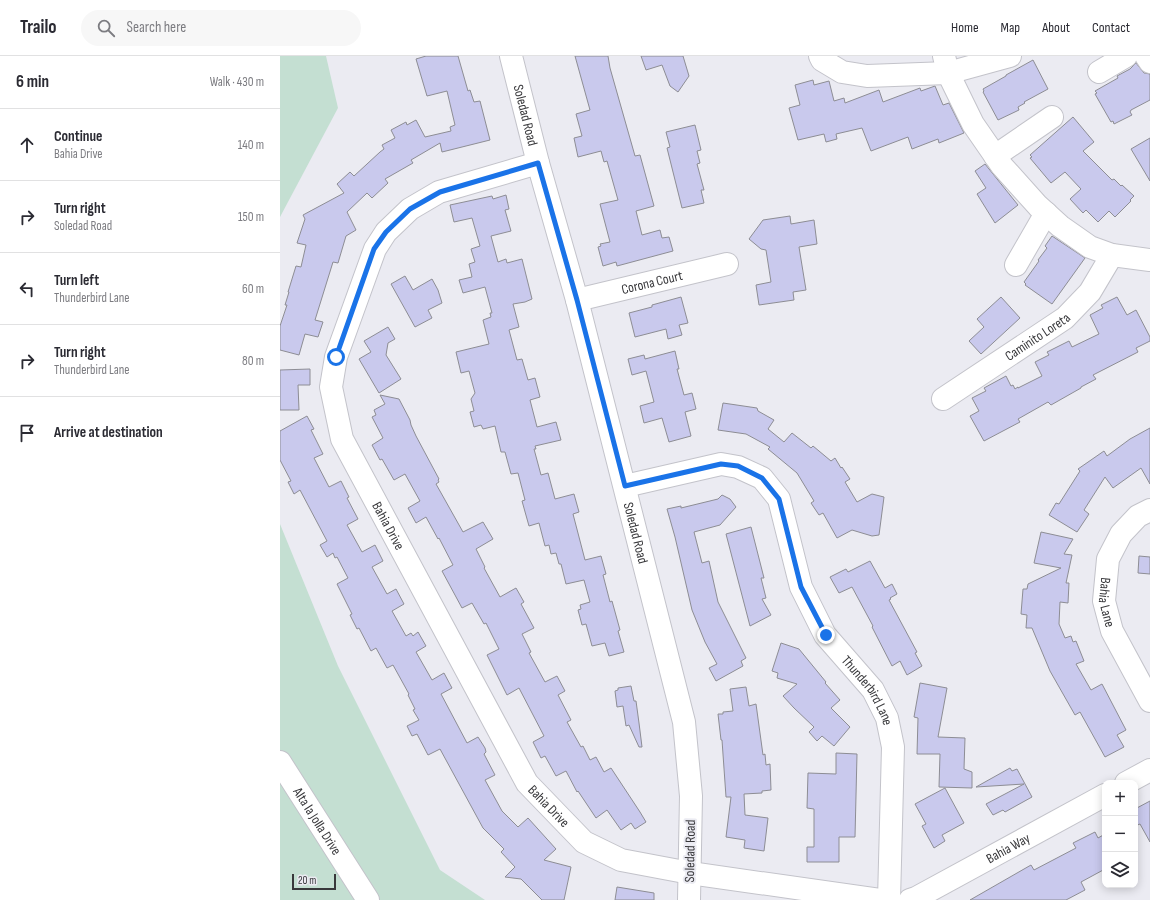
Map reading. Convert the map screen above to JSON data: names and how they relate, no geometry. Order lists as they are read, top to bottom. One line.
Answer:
{"streets":{"street":["Soledad Road","Corona Court","Caminito Loreta","Bahia Drive","Bahia Lane","Thunderbird Lane","Alta la Jolla Drive","Bahia Way"]},"crossings":[["Soledad Road","Corona Court"],["Soledad Road","Bahia Drive"],["Soledad Road","Thunderbird Lane"]],"scale_bar":"20 m","page":{"header":"Trailo","search":"Search here","nav":["Home","Map","About","Contact"],"heading":["6 min","Walk · 430 m"],"list":[["Continue","Bahia Drive","140 m"],["Turn right","Soledad Road","150 m"],["Turn left","Thunderbird Lane","60 m"],["Turn right","Thunderbird Lane","80 m"],"Arrive at destination"],"map_buttons":["+","−"],"scale":"20 m"}}
